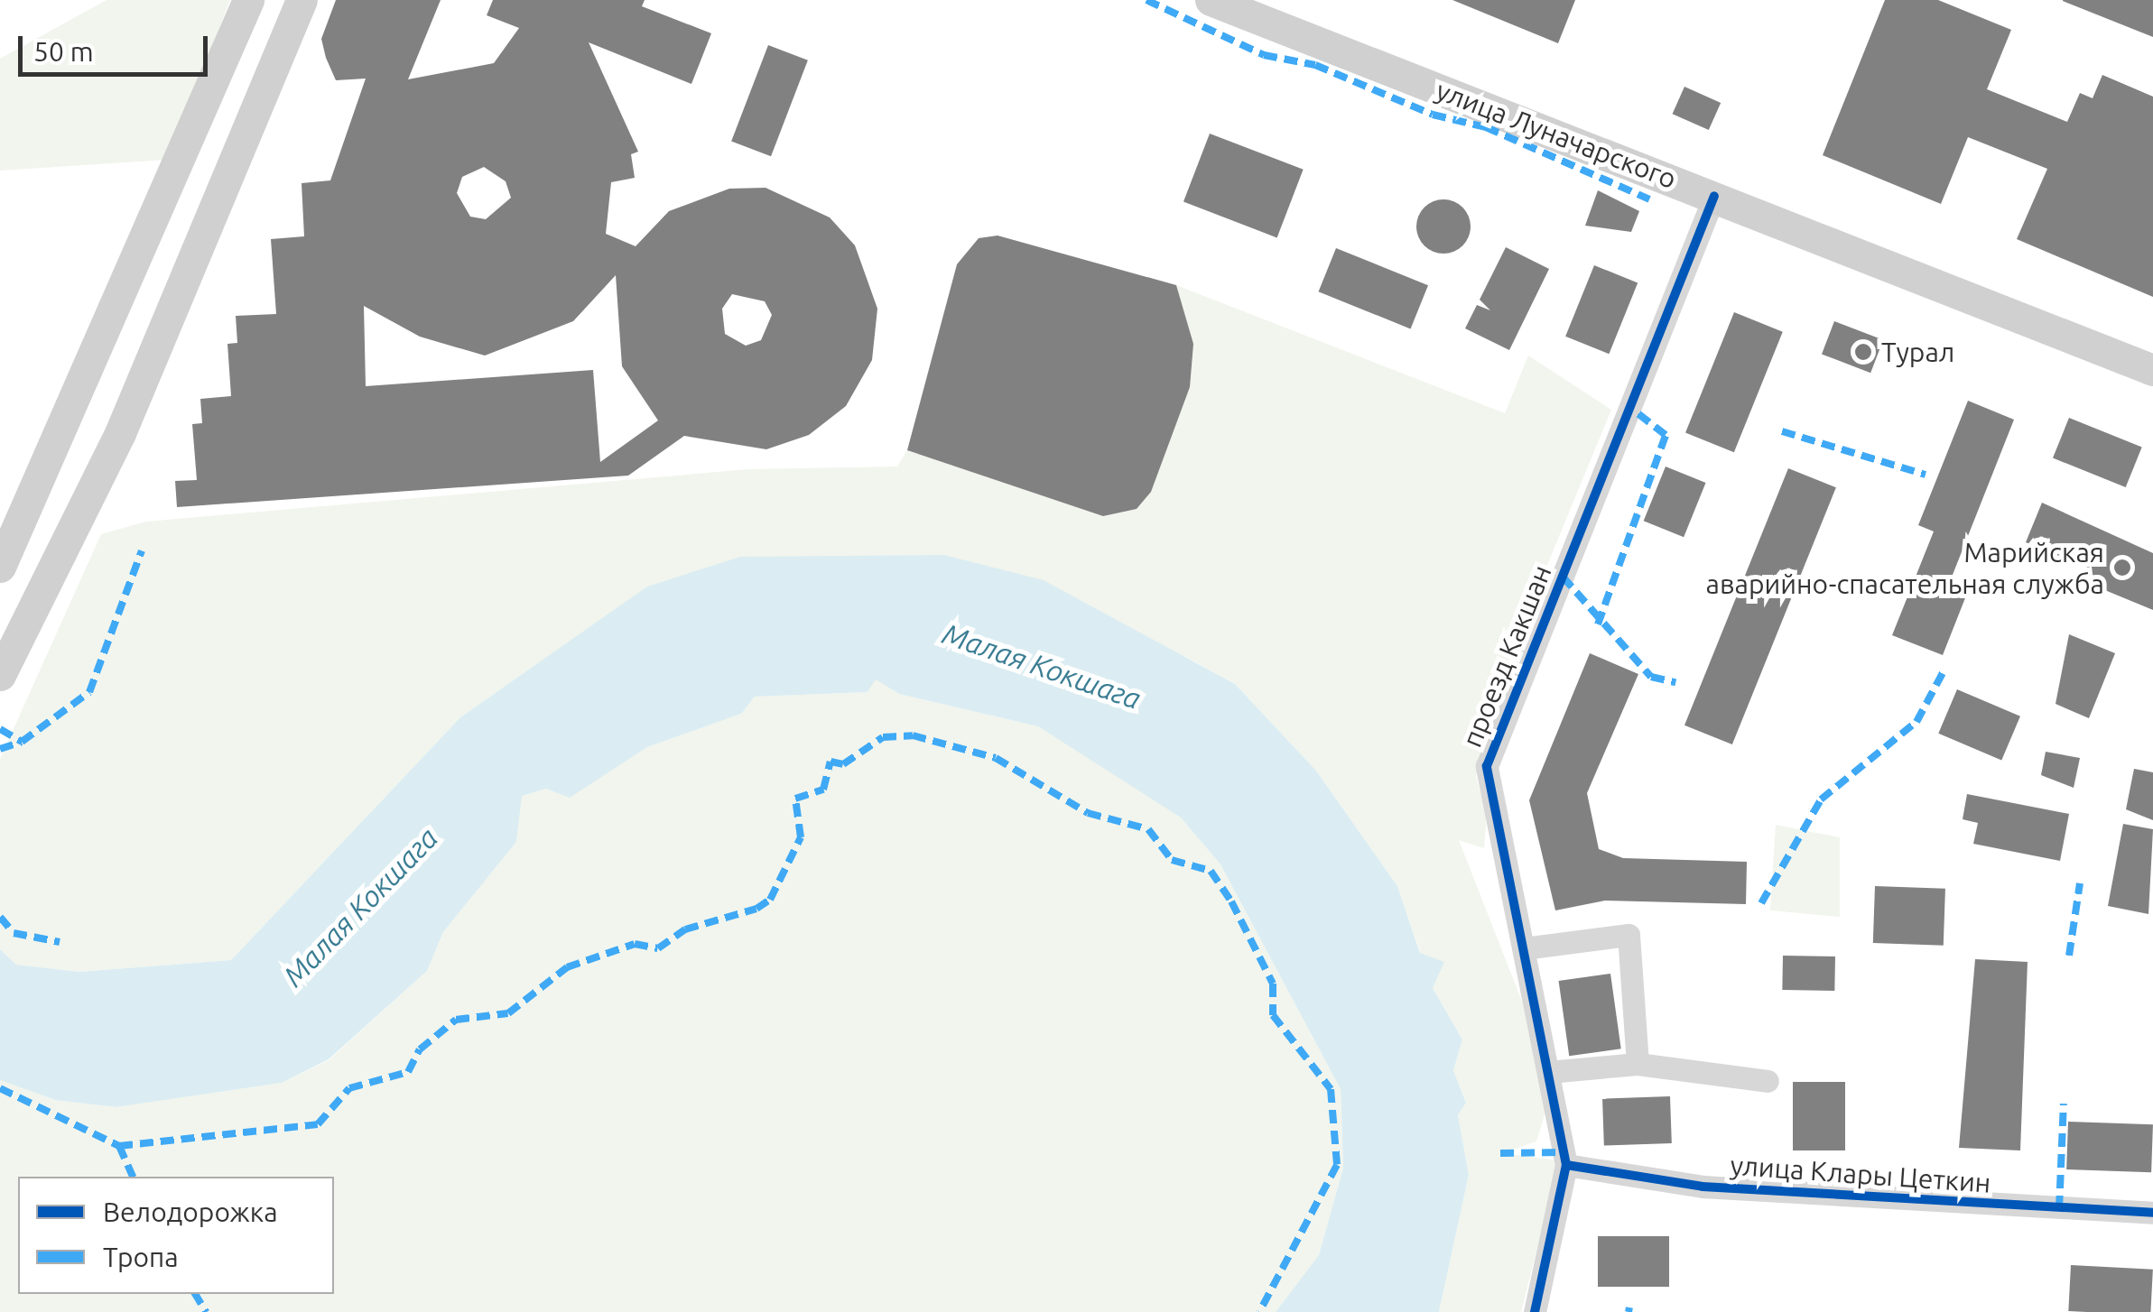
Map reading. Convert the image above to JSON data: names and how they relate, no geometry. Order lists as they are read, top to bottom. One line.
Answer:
{"streets":{"main road":["улица Луначарского"],"street":["проезд Какшан","улица Клары Цеткин"]},"crossings":[["улица Луначарского","проезд Какшан"],["проезд Какшан","улица Клары Цеткин"]],"water":["Малая Кокшага"],"places":["Турал","Марийская аварийно-спасательная служба"],"legend":["Велодорожка","Тропа"],"scale_bar":"50 m"}
